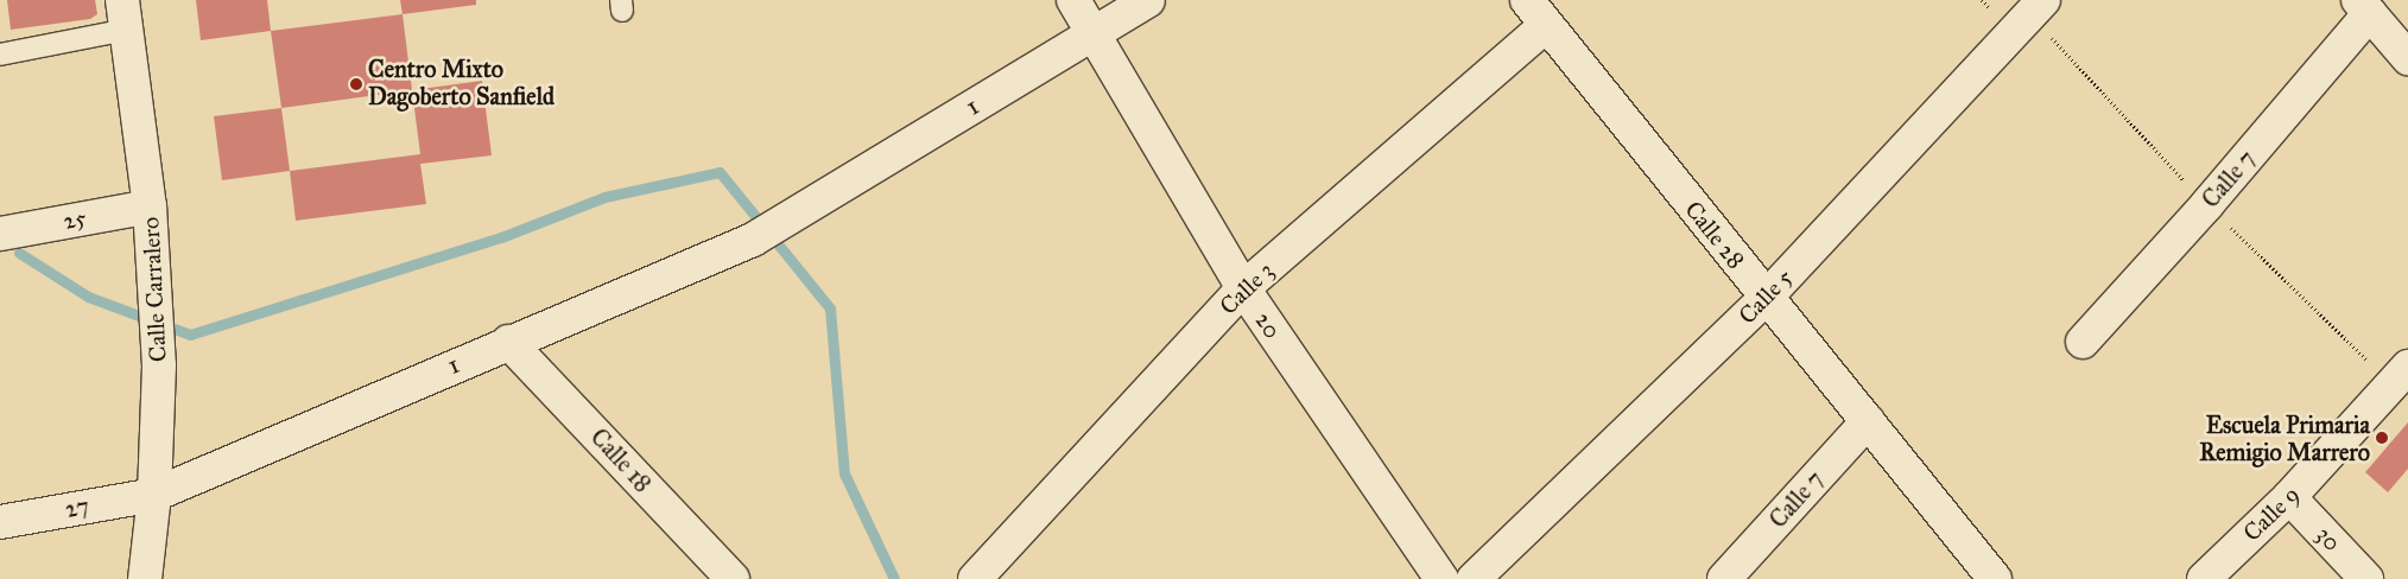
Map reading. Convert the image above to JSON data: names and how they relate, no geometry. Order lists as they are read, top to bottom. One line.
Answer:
{"streets":{"street":["1","Calle 7","25","Calle 28","Calle 3","Calle Carralero","Calle 5","20","Calle 18","27","Calle 9","30"]},"crossings":[["1","Calle Carralero"],["1","20"],["1","Calle 18"],["1","27"],["Calle 7","Calle 28"],["25","Calle Carralero"],["Calle 28","Calle 3"],["Calle 28","Calle 5"],["Calle 3","20"],["Calle Carralero","27"],["Calle 9","30"]],"places":["Centro Mixto Dagoberto Sanfield","Escuela Primaria Remigio Marrero"]}
